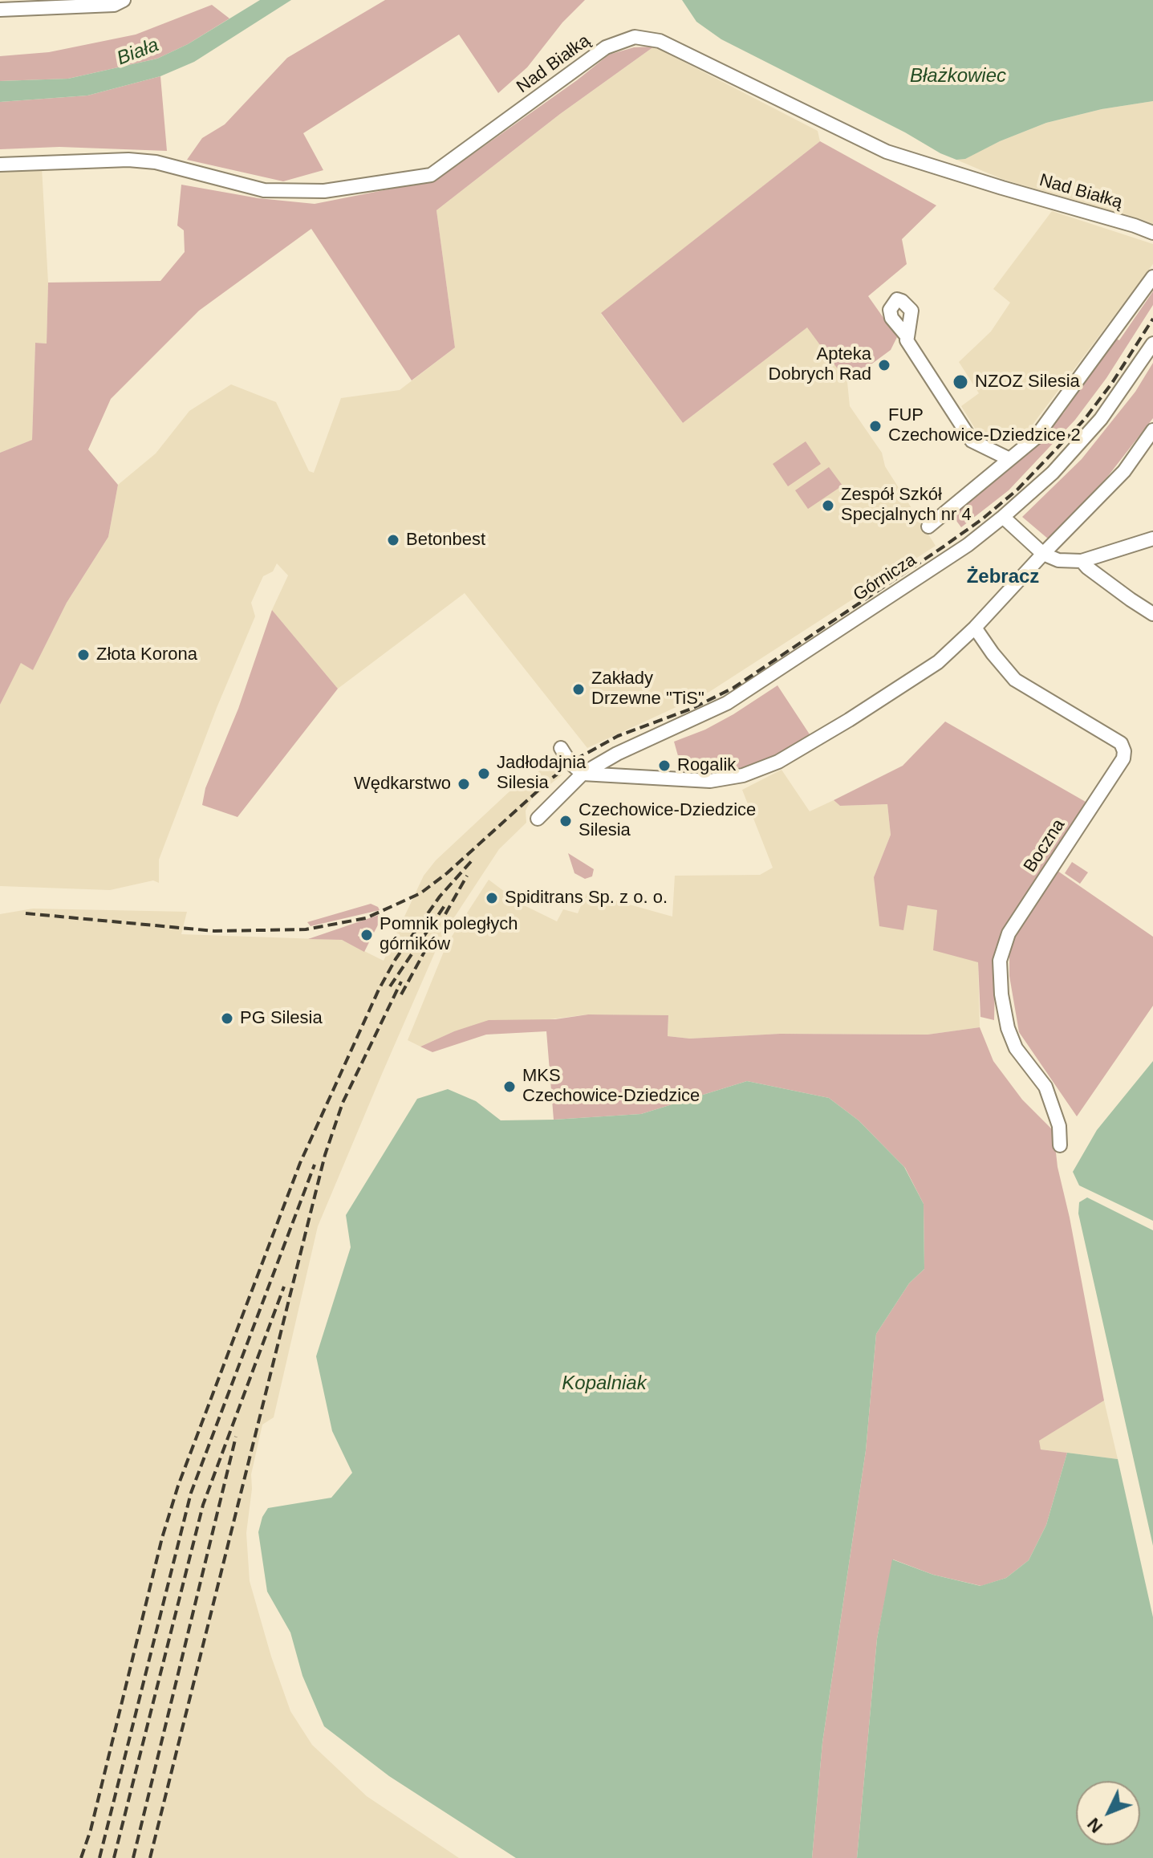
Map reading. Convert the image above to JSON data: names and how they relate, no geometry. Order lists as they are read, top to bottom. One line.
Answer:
{"streets":{"street":["Nad Białką","Górnicza","Boczna"]},"districts":["Żebracz"],"water":["Biała","Błażkowiec","Kopalniak"],"places":["Apteka Dobrych Rad","NZOZ Silesia","FUP Czechowice-Dziedzice 2","Zespół Szkół Specjalnych nr 4","Betonbest","Złota Korona","Zakłady Drzewne \"TiS\"","Rogalik","Jadłodajnia Silesia","Wędkarstwo","Czechowice-Dziedzice Silesia","Spiditrans Sp. z o. o.","Pomnik poległych górników","PG Silesia","MKS Czechowice-Dziedzice"],"north":"bottom left"}
